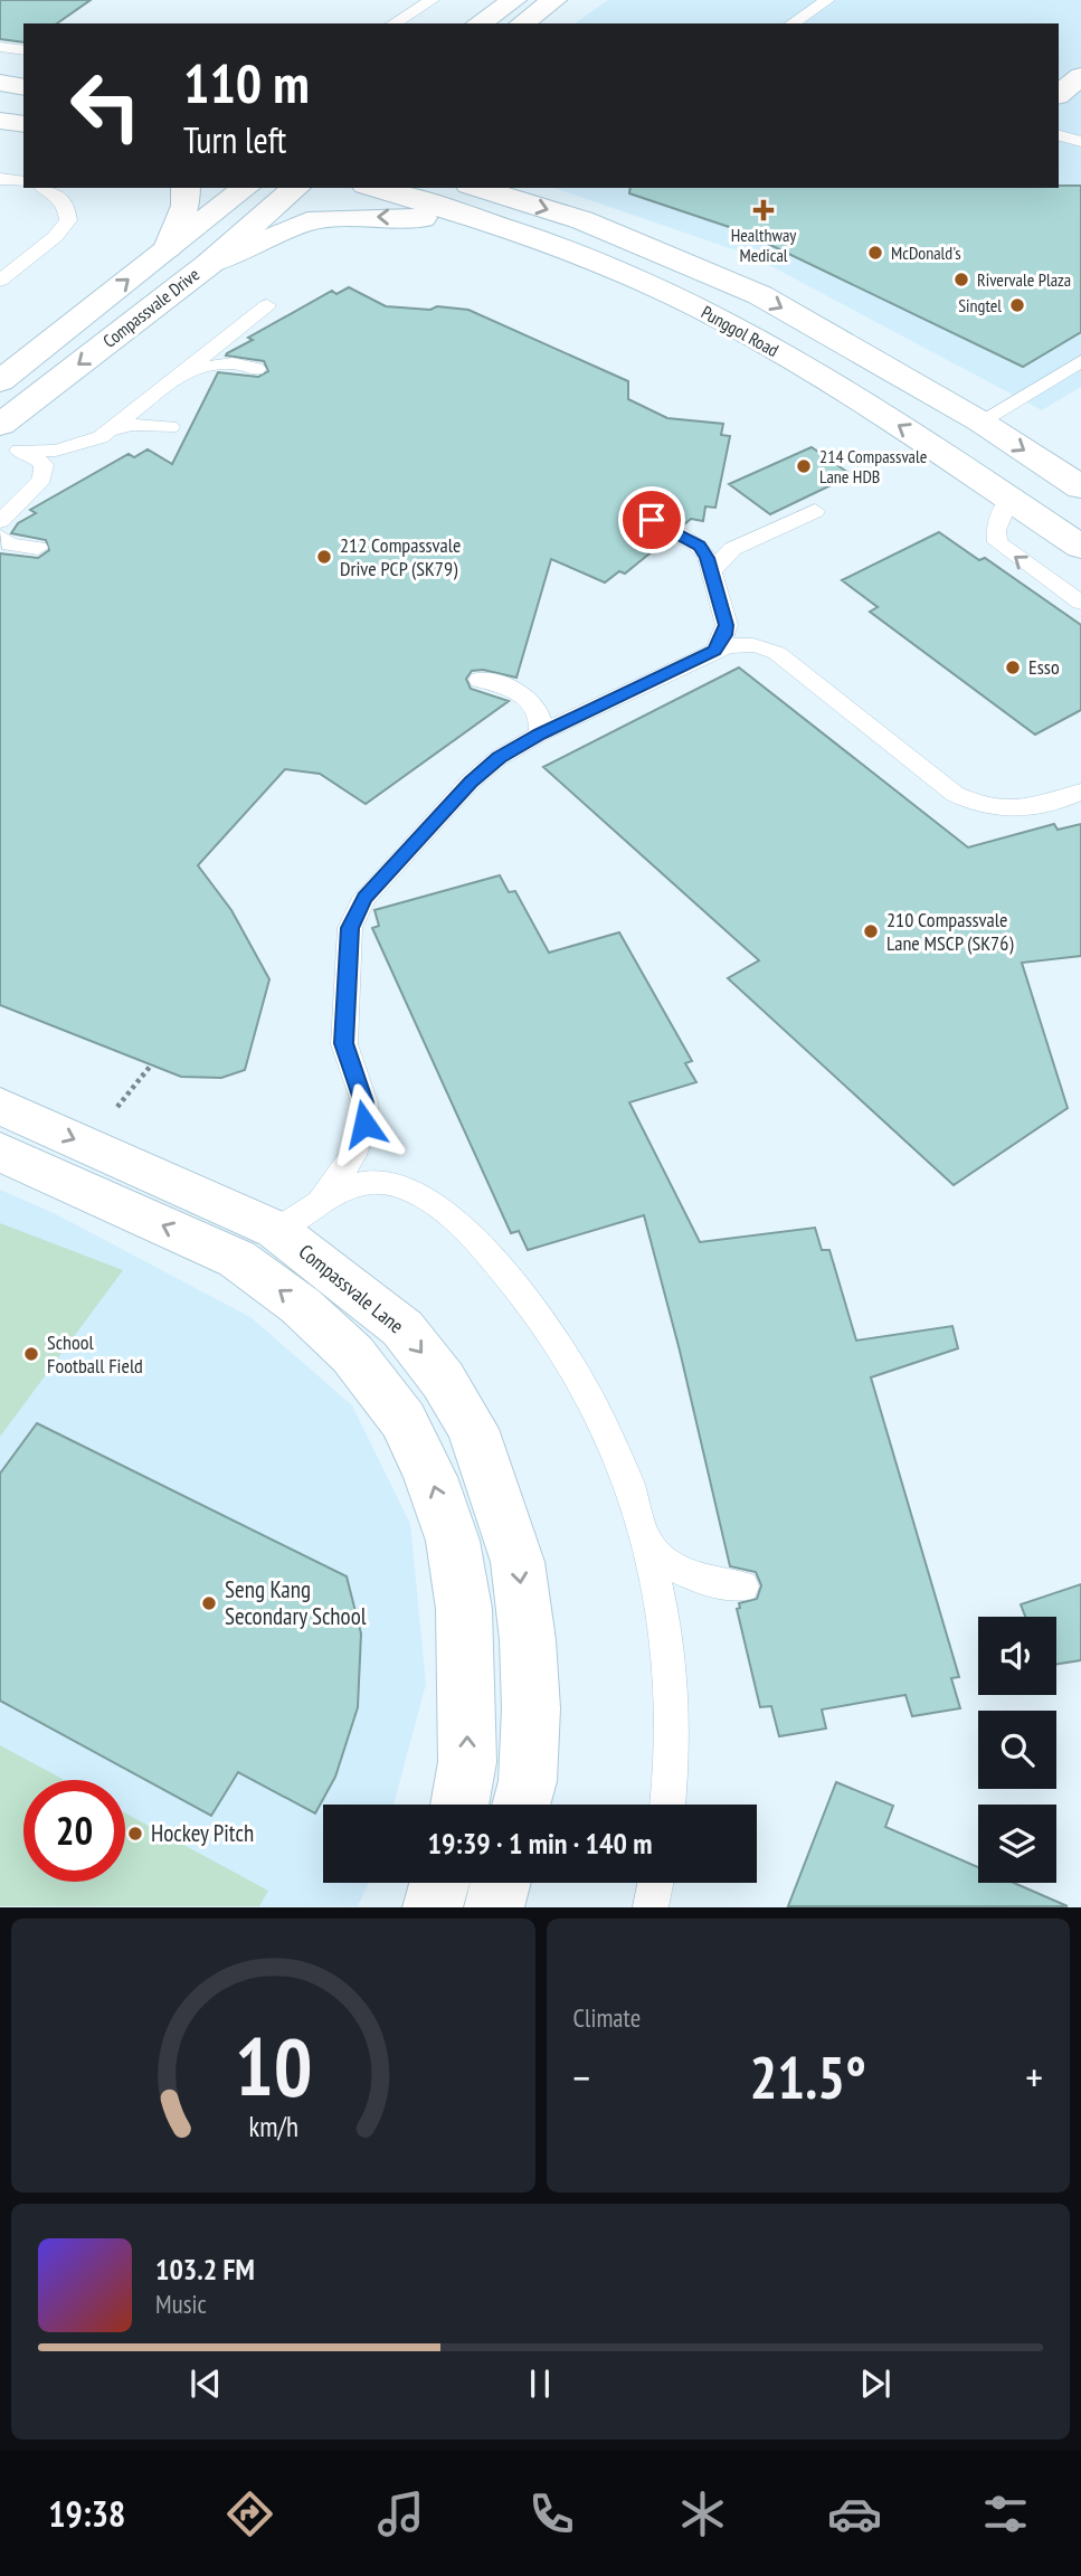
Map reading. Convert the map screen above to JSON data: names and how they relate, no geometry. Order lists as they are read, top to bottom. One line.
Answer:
{"streets":{"street":["Compassvale Drive","Punggol Road","Compassvale Lane"]},"one_way":["Compassvale Lane"],"places":{"health":["Healthway Medical"],"other":["McDonald's","Rivervale Plaza","Singtel","214 Compassvale Lane HDB","212 Compassvale Drive PCP (SK79)","Esso","210 Compassvale Lane MSCP (SK76)","School Football Field","Seng Kang Secondary School","Hockey Pitch"]},"page":{"turn":["110 m","Turn left"],"limit":"20","trip":"19:39 · 1 min · 140 m","tile":"Climate","heat":["−","21.5°","+"],"song":["103.2 FM","Music"],"tabs":"19:38","gauge":["10","km/h"]}}
